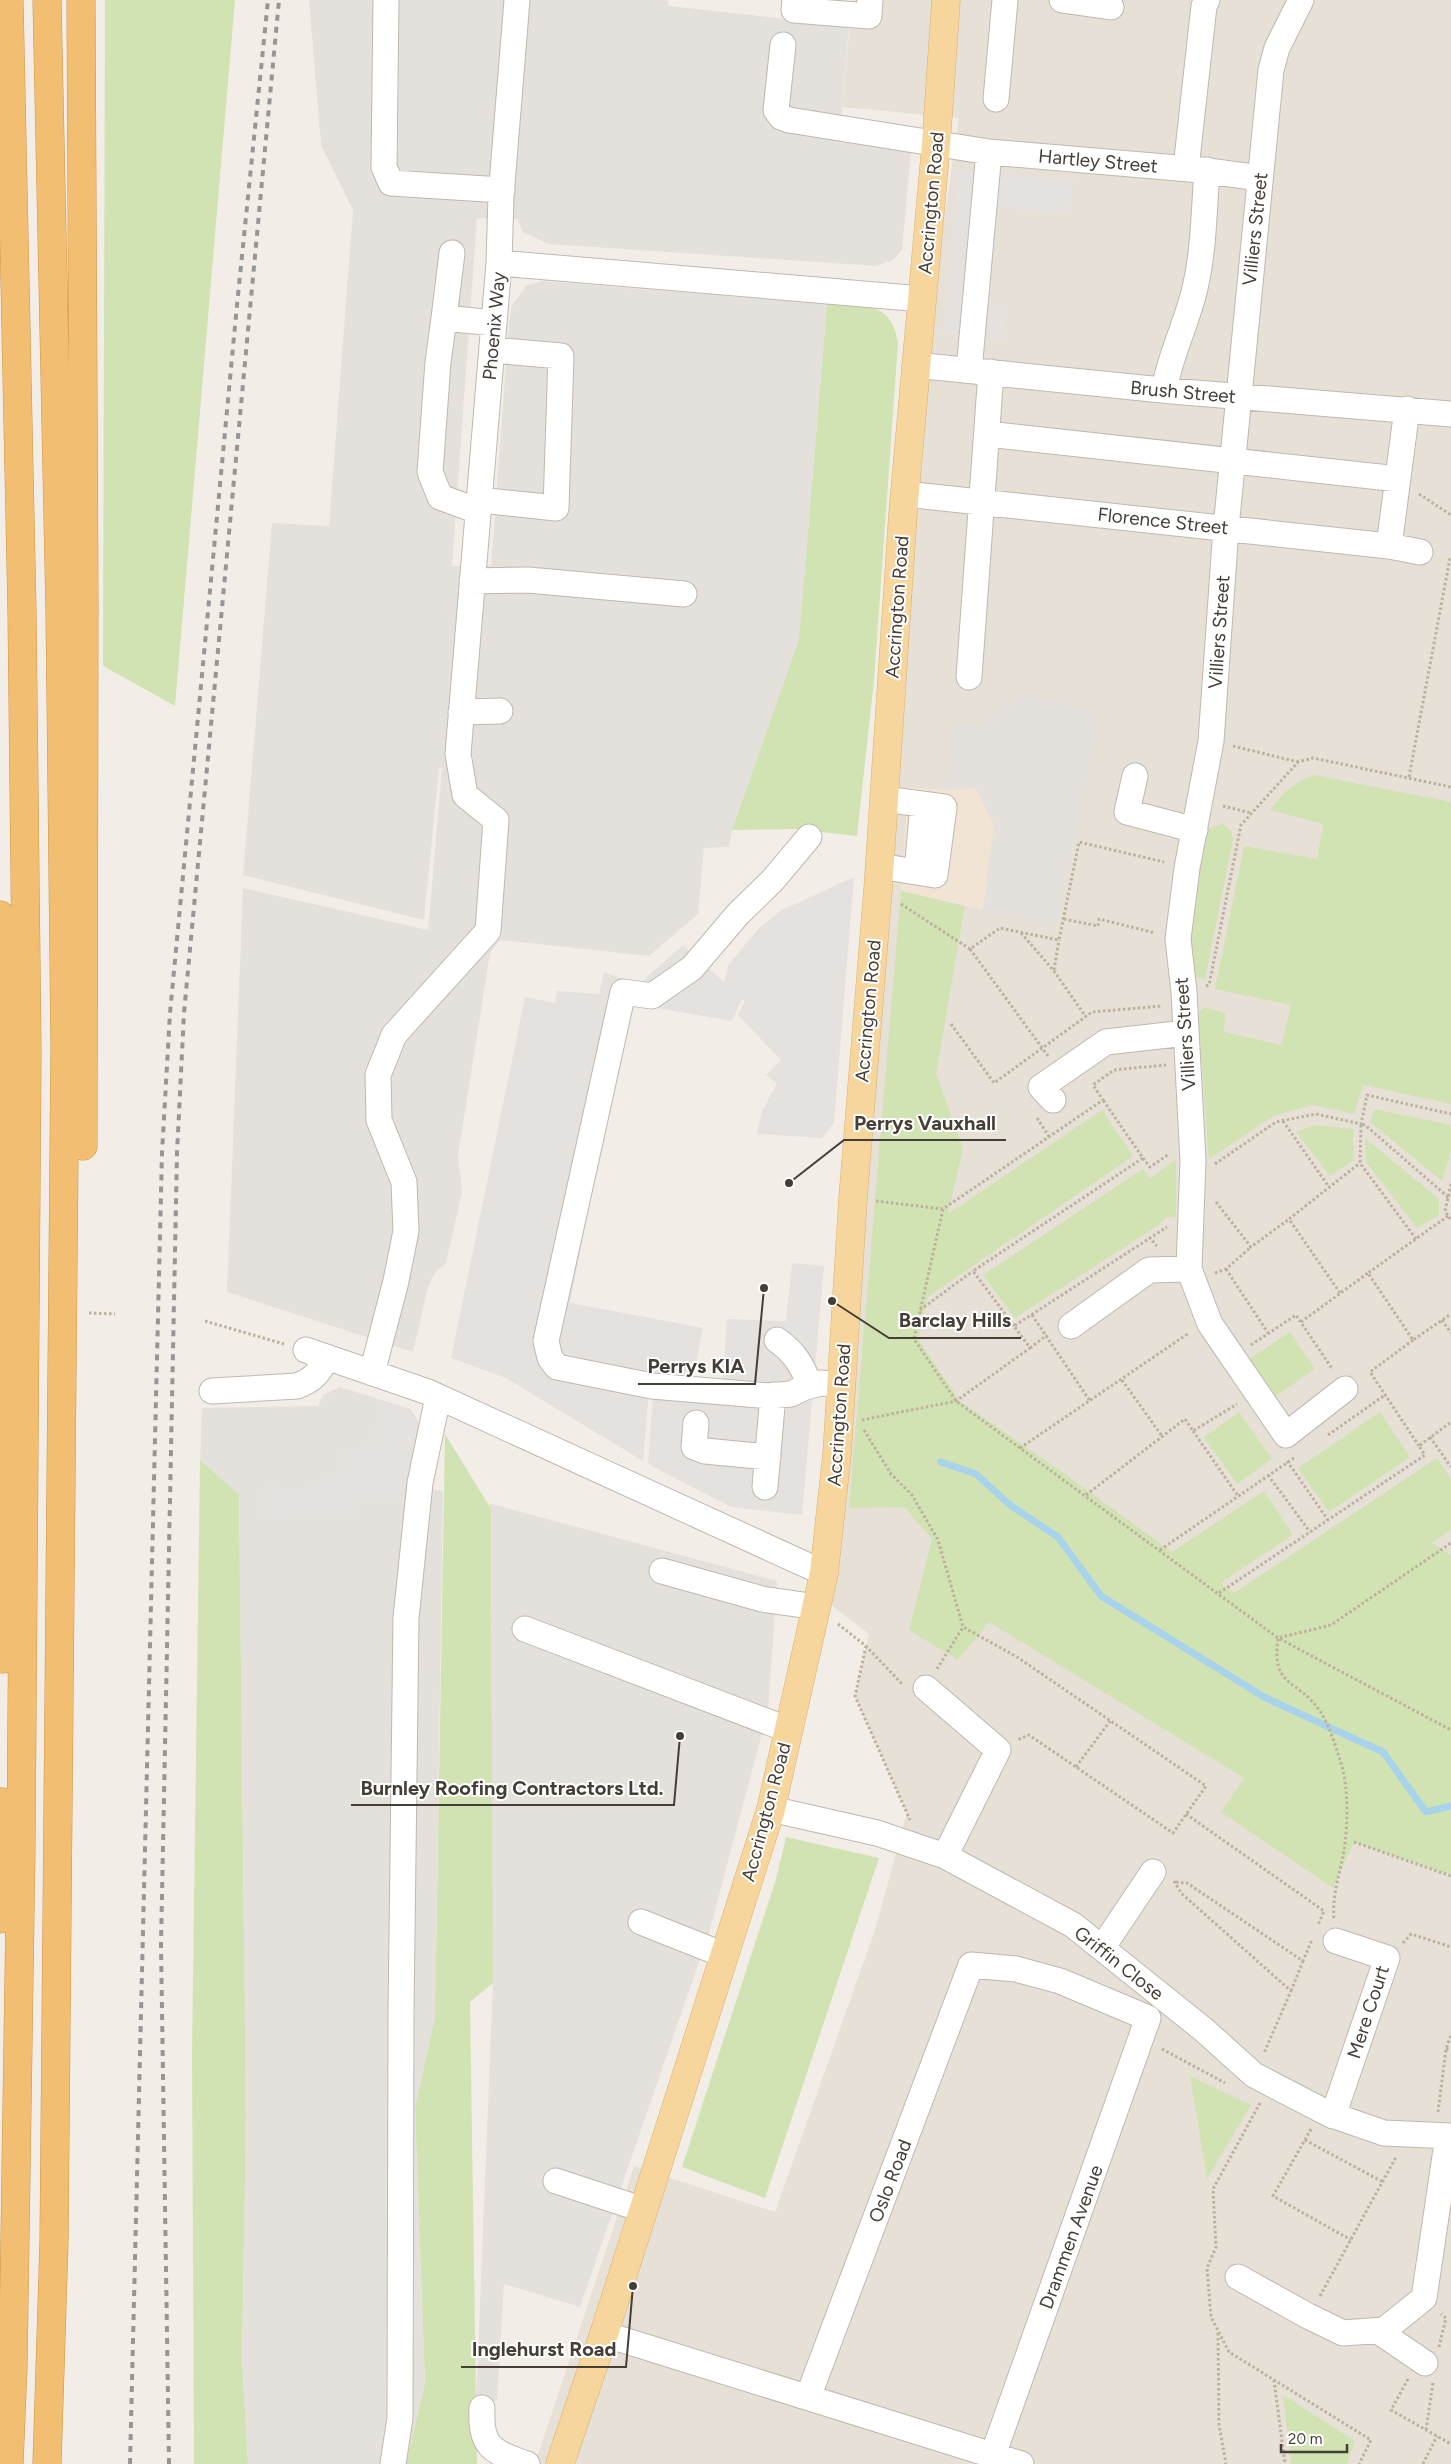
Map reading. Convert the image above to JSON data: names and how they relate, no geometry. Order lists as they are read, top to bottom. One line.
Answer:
{"streets":{"main road":["Accrington Road"],"street":["Hartley Street","Villiers Street","Phoenix Way","Brush Street","Florence Street","Griffin Close","Mere Court","Oslo Road","Drammen Avenue"]},"crossings":[["Hartley Street","Accrington Road"],["Hartley Street","Villiers Street"],["Accrington Road","Phoenix Way"],["Accrington Road","Brush Street"],["Accrington Road","Florence Street"],["Accrington Road","Griffin Close"],["Villiers Street","Brush Street"],["Villiers Street","Florence Street"],["Griffin Close","Mere Court"],["Oslo Road","Drammen Avenue"]],"places":["Perrys Vauxhall","Perrys KIA","Barclay Hills","Burnley Roofing Contractors Ltd.","Inglehurst Road"],"scale_bar":"20 m"}
